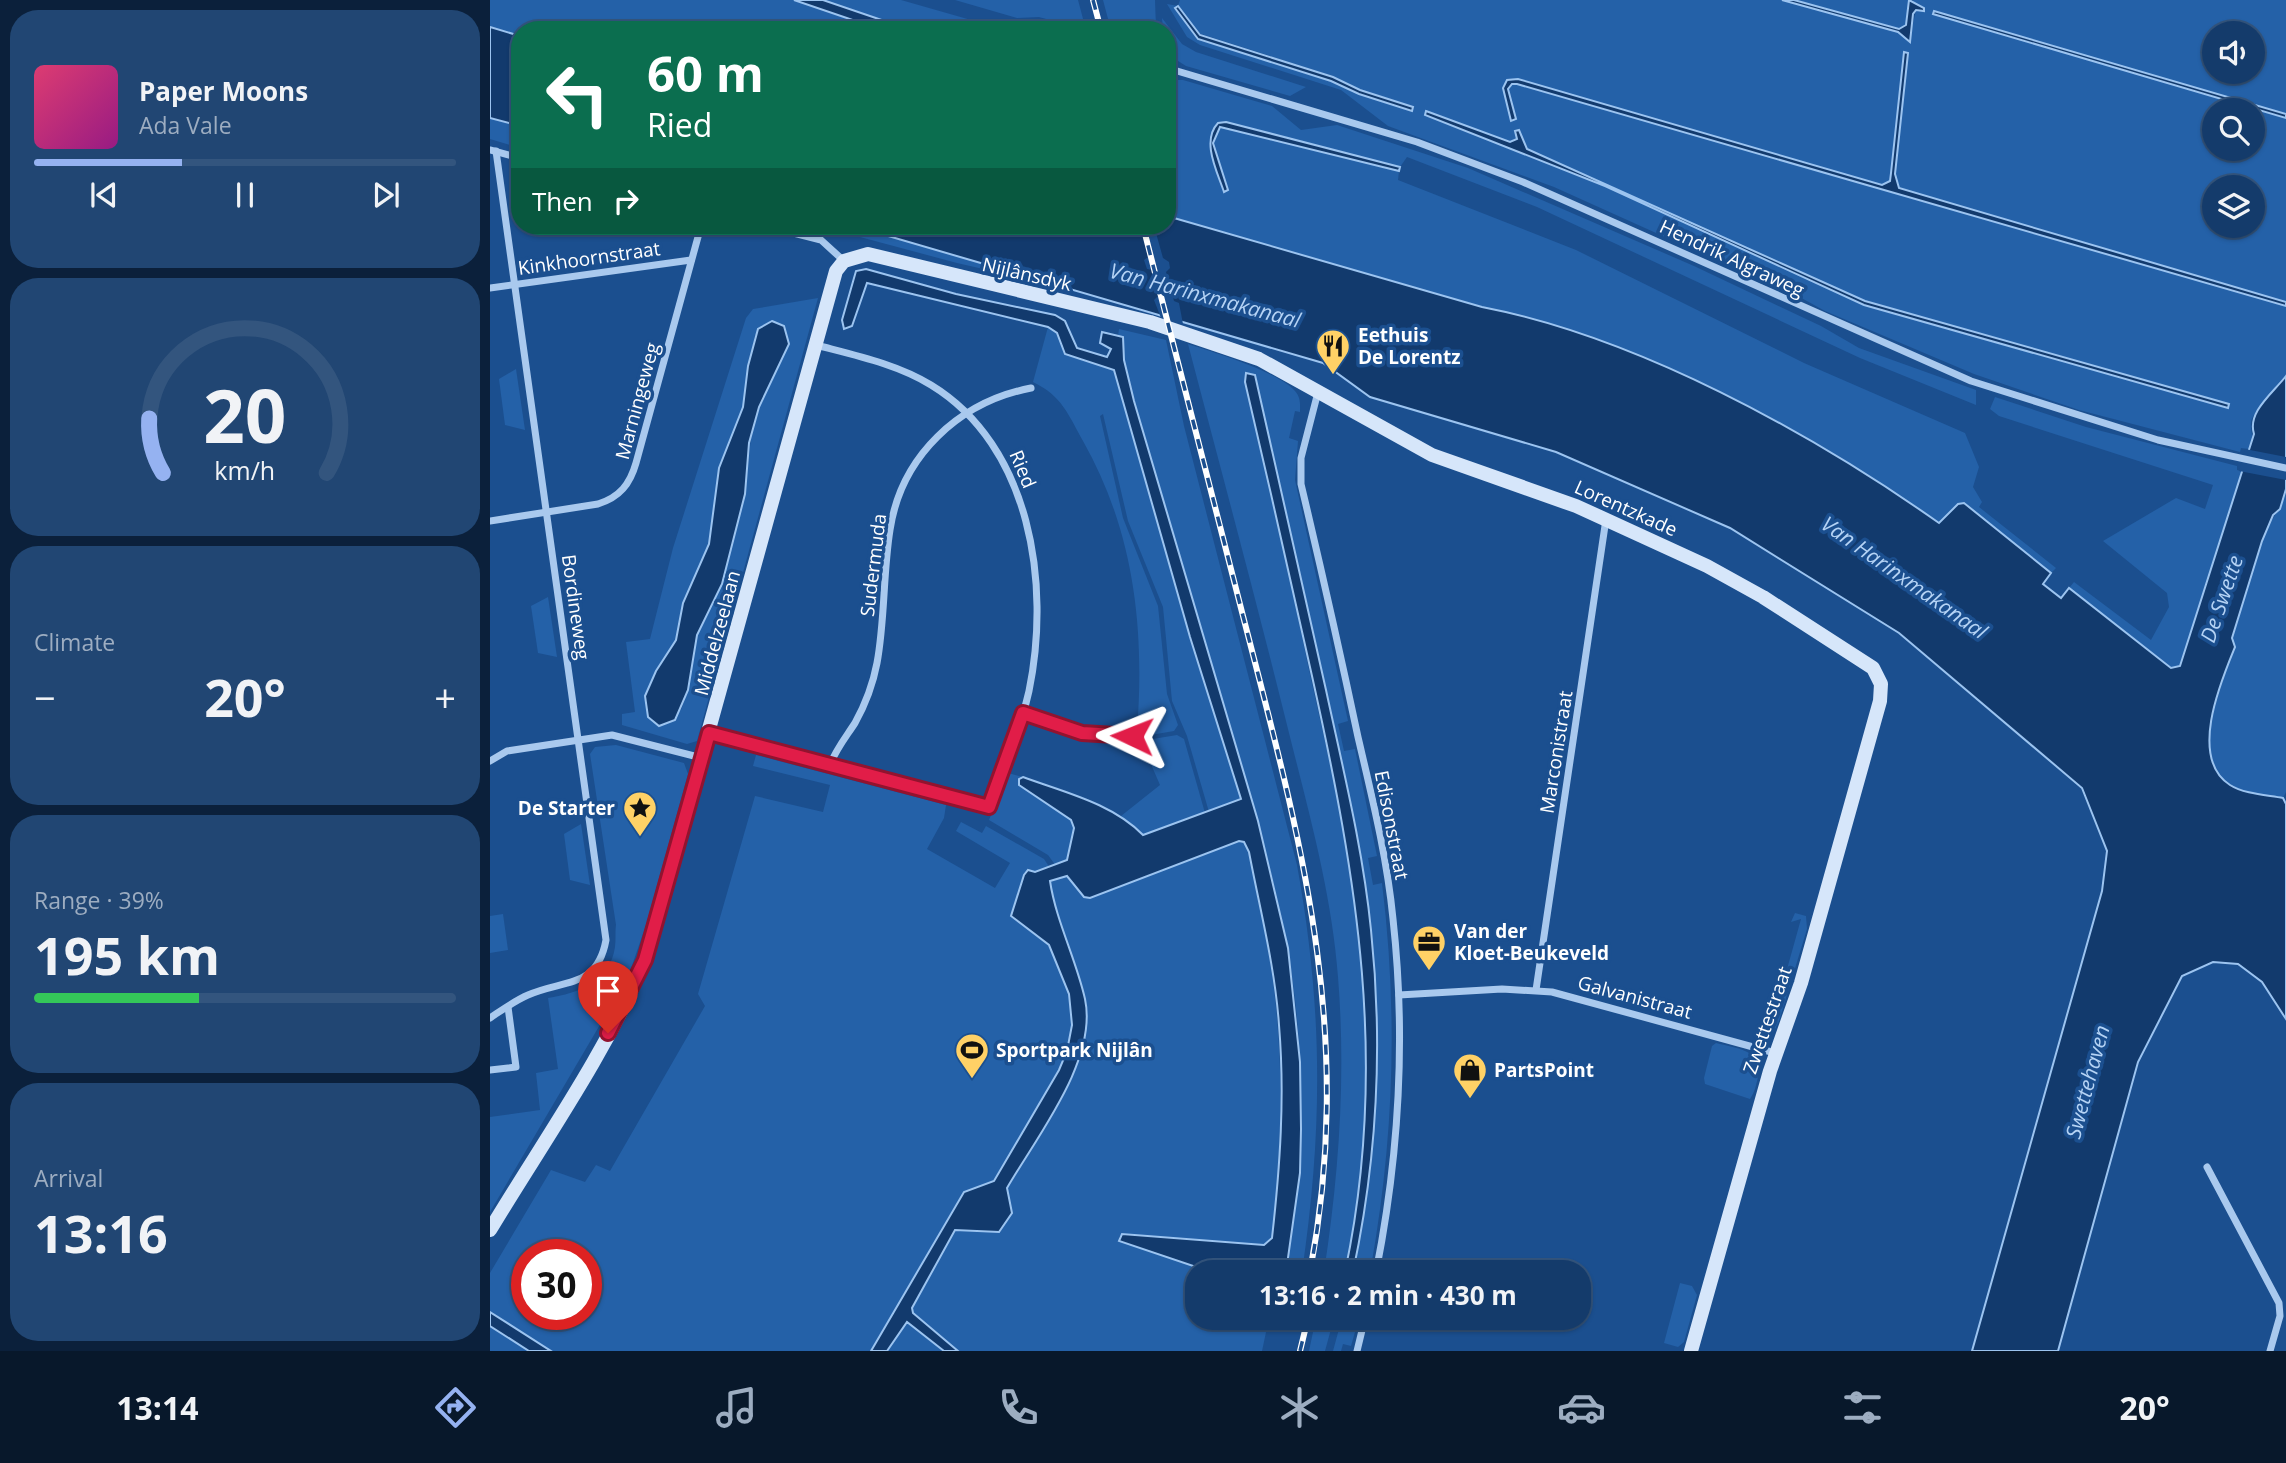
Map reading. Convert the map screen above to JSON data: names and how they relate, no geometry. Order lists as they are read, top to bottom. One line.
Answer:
{"streets":{"street":["Kinkhoornstraat","Hendrik Algraweg","Nijlânsdyk","Marningeweg","Ried","Lorentzkade","Sudermuda","Bordineweg","Middelzeelaan","Marconistraat","Edisonstraat","Galvanistraat","Zwettestraat"]},"crossings":[["Kinkhoornstraat","Marningeweg"],["Kinkhoornstraat","Bordineweg"],["Nijlânsdyk","Lorentzkade"],["Nijlânsdyk","Middelzeelaan"],["Nijlânsdyk","Edisonstraat"],["Marningeweg","Bordineweg"],["Ried","Sudermuda"],["Ried","Middelzeelaan"],["Lorentzkade","Marconistraat"],["Lorentzkade","Edisonstraat"],["Lorentzkade","Zwettestraat"],["Marconistraat","Galvanistraat"],["Edisonstraat","Galvanistraat"],["Galvanistraat","Zwettestraat"]],"water":["Van Harinxmakanaal","De Swette","Swettehaven"],"places":{"restaurant":["Eethuis De Lorentz"],"place":["De Starter"],"office":["Van der Kloet-Beukeveld"],"sports":["Sportpark Nijlân"],"shop":["PartsPoint"]},"page":{"turn":["60 m","Ried"],"song":["Paper Moons","Ada Vale"],"then":"Then","tile":["Climate",["Range · 39%","195 km"],["Arrival","13:16"]],"heat":["−","20°","+"],"limit":"30","trip":"13:16 · 2 min · 430 m","tabs":["13:14","20°"],"gauge":["20","km/h"]}}
